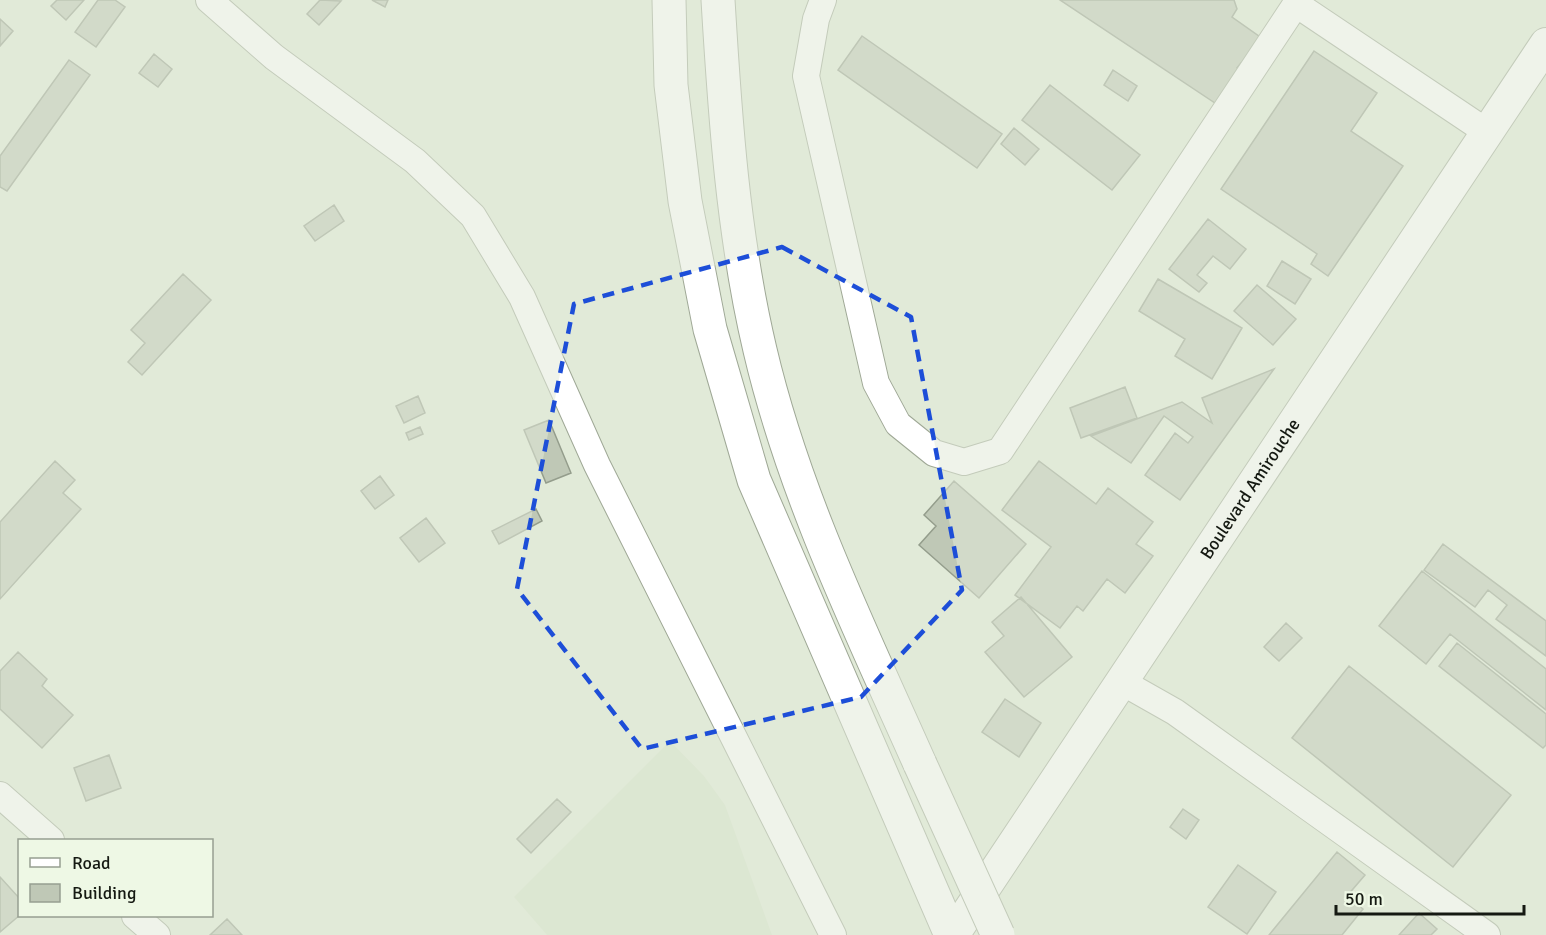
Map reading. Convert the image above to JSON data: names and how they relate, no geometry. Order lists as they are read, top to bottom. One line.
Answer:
{"streets":{"main road":["Boulevard Amirouche"]},"legend":["Road","Building"],"scale_bar":"50 m"}
